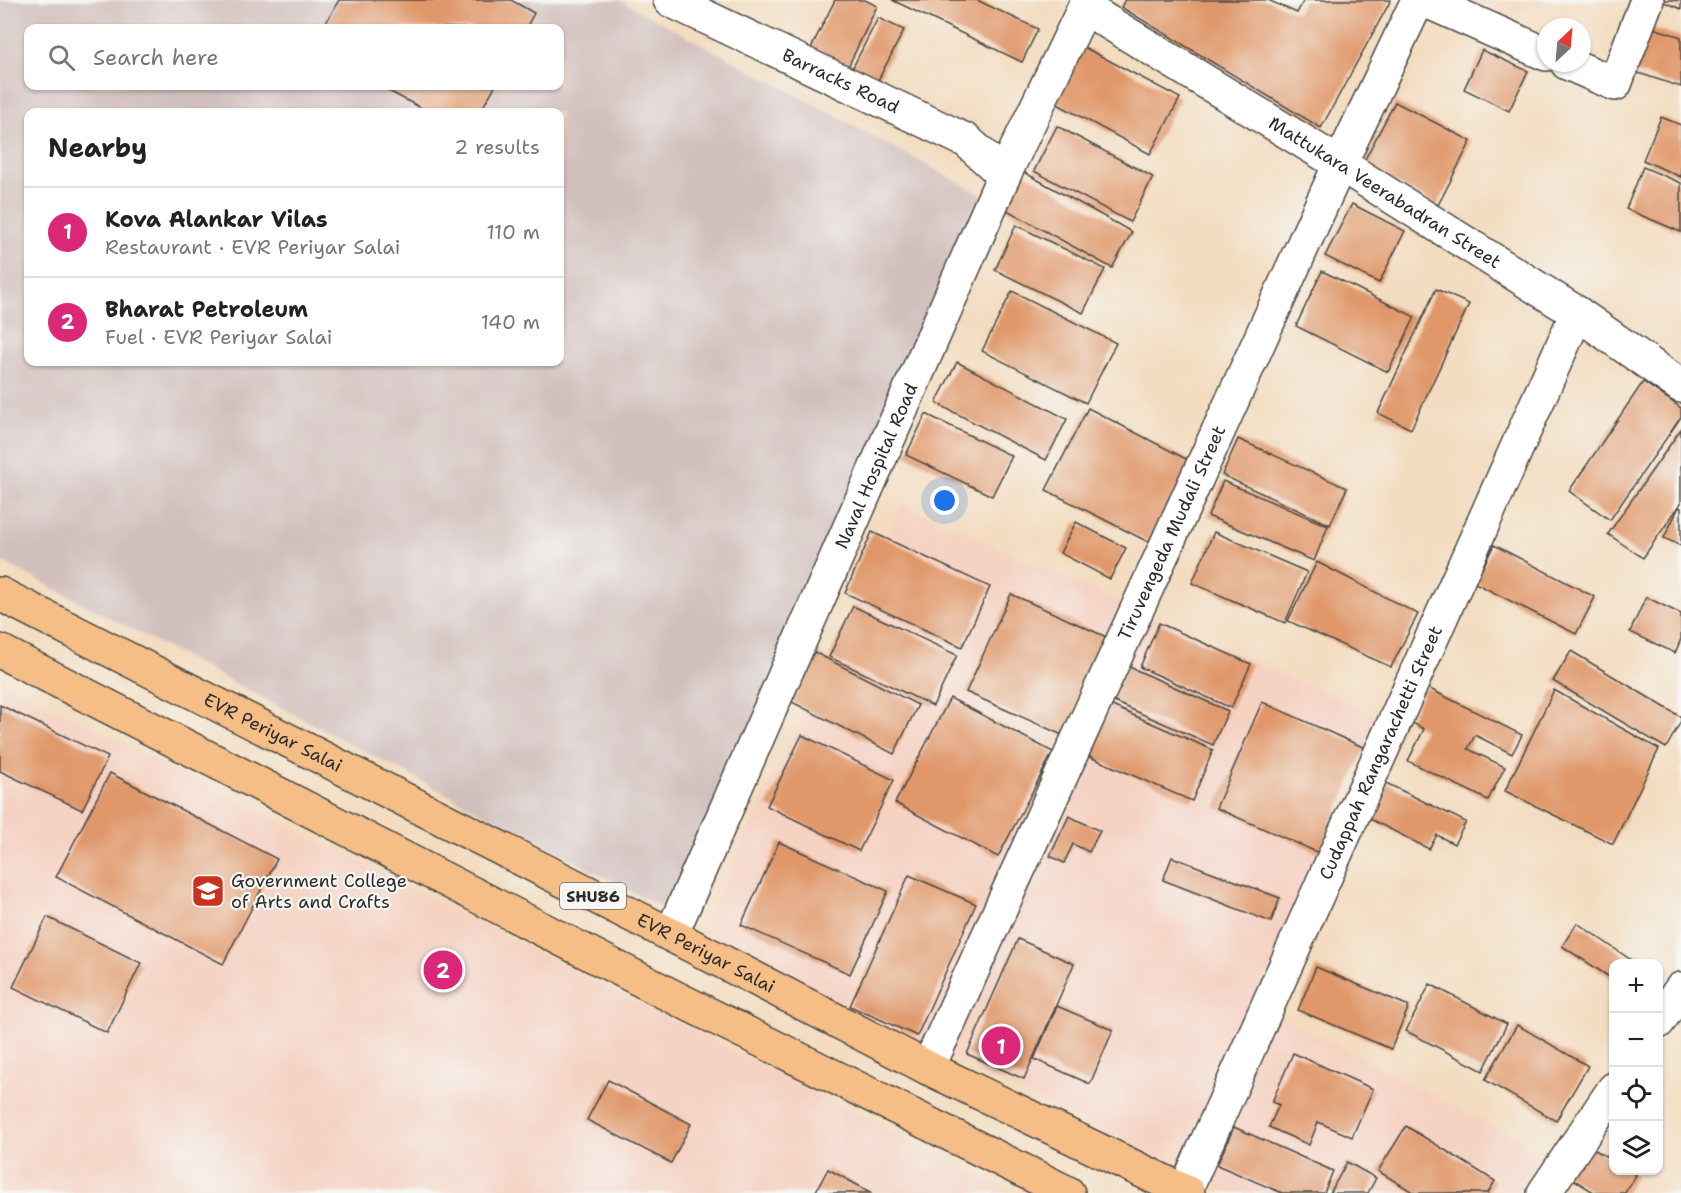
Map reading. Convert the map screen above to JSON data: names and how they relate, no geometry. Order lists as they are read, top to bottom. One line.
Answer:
{"streets":{"main road":["EVR Periyar Salai","SHU86"],"street":["Barracks Road","Mattukara Veerabadran Street","Naval Hospital Road","Tiruvengeda Mudali Street","Cudappah Rangarachetti Street"]},"crossings":[["Barracks Road","Naval Hospital Road"],["Mattukara Veerabadran Street","Naval Hospital Road"],["Mattukara Veerabadran Street","Tiruvengeda Mudali Street"],["Mattukara Veerabadran Street","Cudappah Rangarachetti Street"],["Naval Hospital Road","EVR Periyar Salai"],["Tiruvengeda Mudali Street","EVR Periyar Salai"],["EVR Periyar Salai","Cudappah Rangarachetti Street"]],"places":{"school or university":["Government College of Arts and Crafts"]},"north":"top right","page":{"search":"Search here","heading":["Nearby","2 results"],"list":[{"mark":"1","name":"Kova Alankar Vilas","note":"Restaurant · EVR Periyar Salai","value":"110 m"},{"mark":"2","name":"Bharat Petroleum","note":"Fuel · EVR Periyar Salai","value":"140 m"}],"pins":["2","1"],"map_buttons":["+","−"]}}
